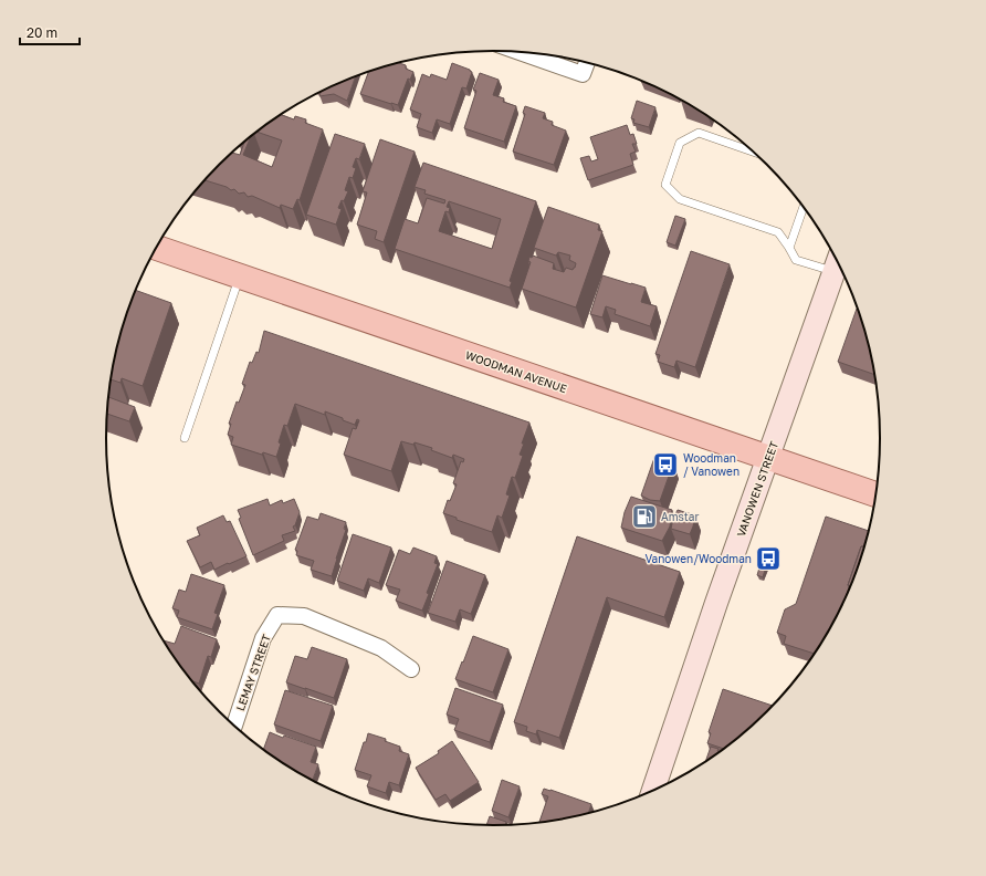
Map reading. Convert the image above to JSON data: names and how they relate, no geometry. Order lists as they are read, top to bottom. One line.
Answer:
{"streets":{"main road":["WOODMAN AVENUE","VANOWEN STREET"],"street":["LEMAY STREET"]},"crossings":[["WOODMAN AVENUE","VANOWEN STREET"]],"places":{"bus stop":["Woodman / Vanowen","Vanowen/Woodman"],"fuel station":["Amstar"]},"scale_bar":"20 m"}
